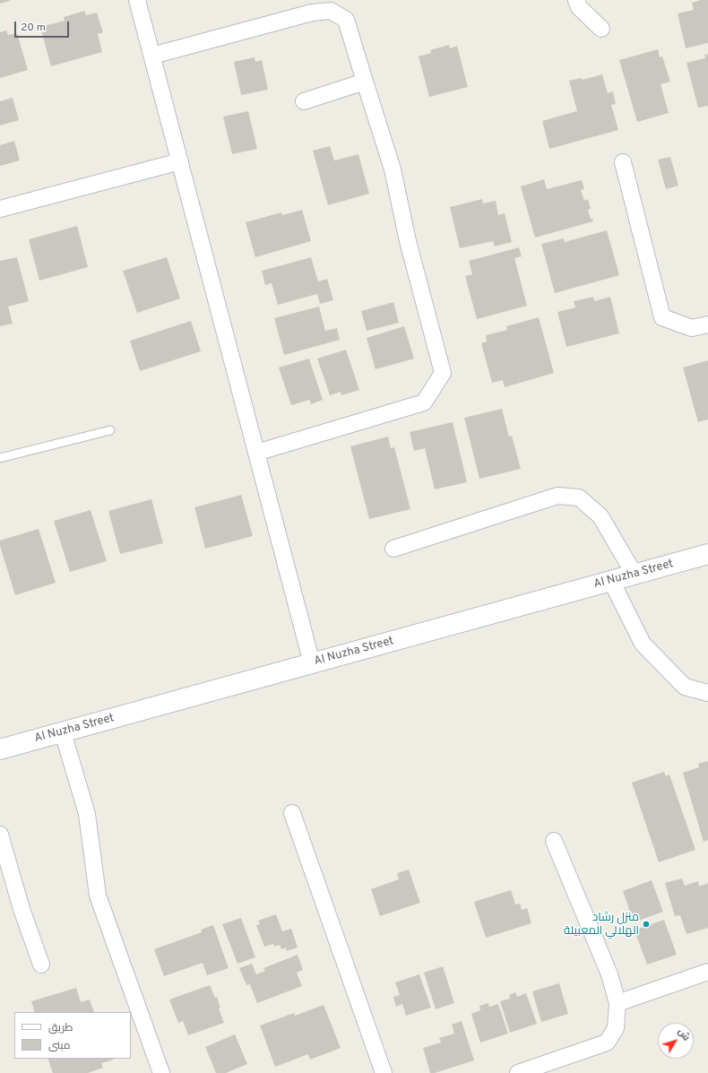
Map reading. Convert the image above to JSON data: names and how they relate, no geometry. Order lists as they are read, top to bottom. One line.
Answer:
{"streets":{"main road":["Al Nuzha Street"]},"places":["منزل رشاد الهلالي المعبيلة"],"legend":["طريق","مبنى"],"scale_bar":"20 m","north":"top right"}
